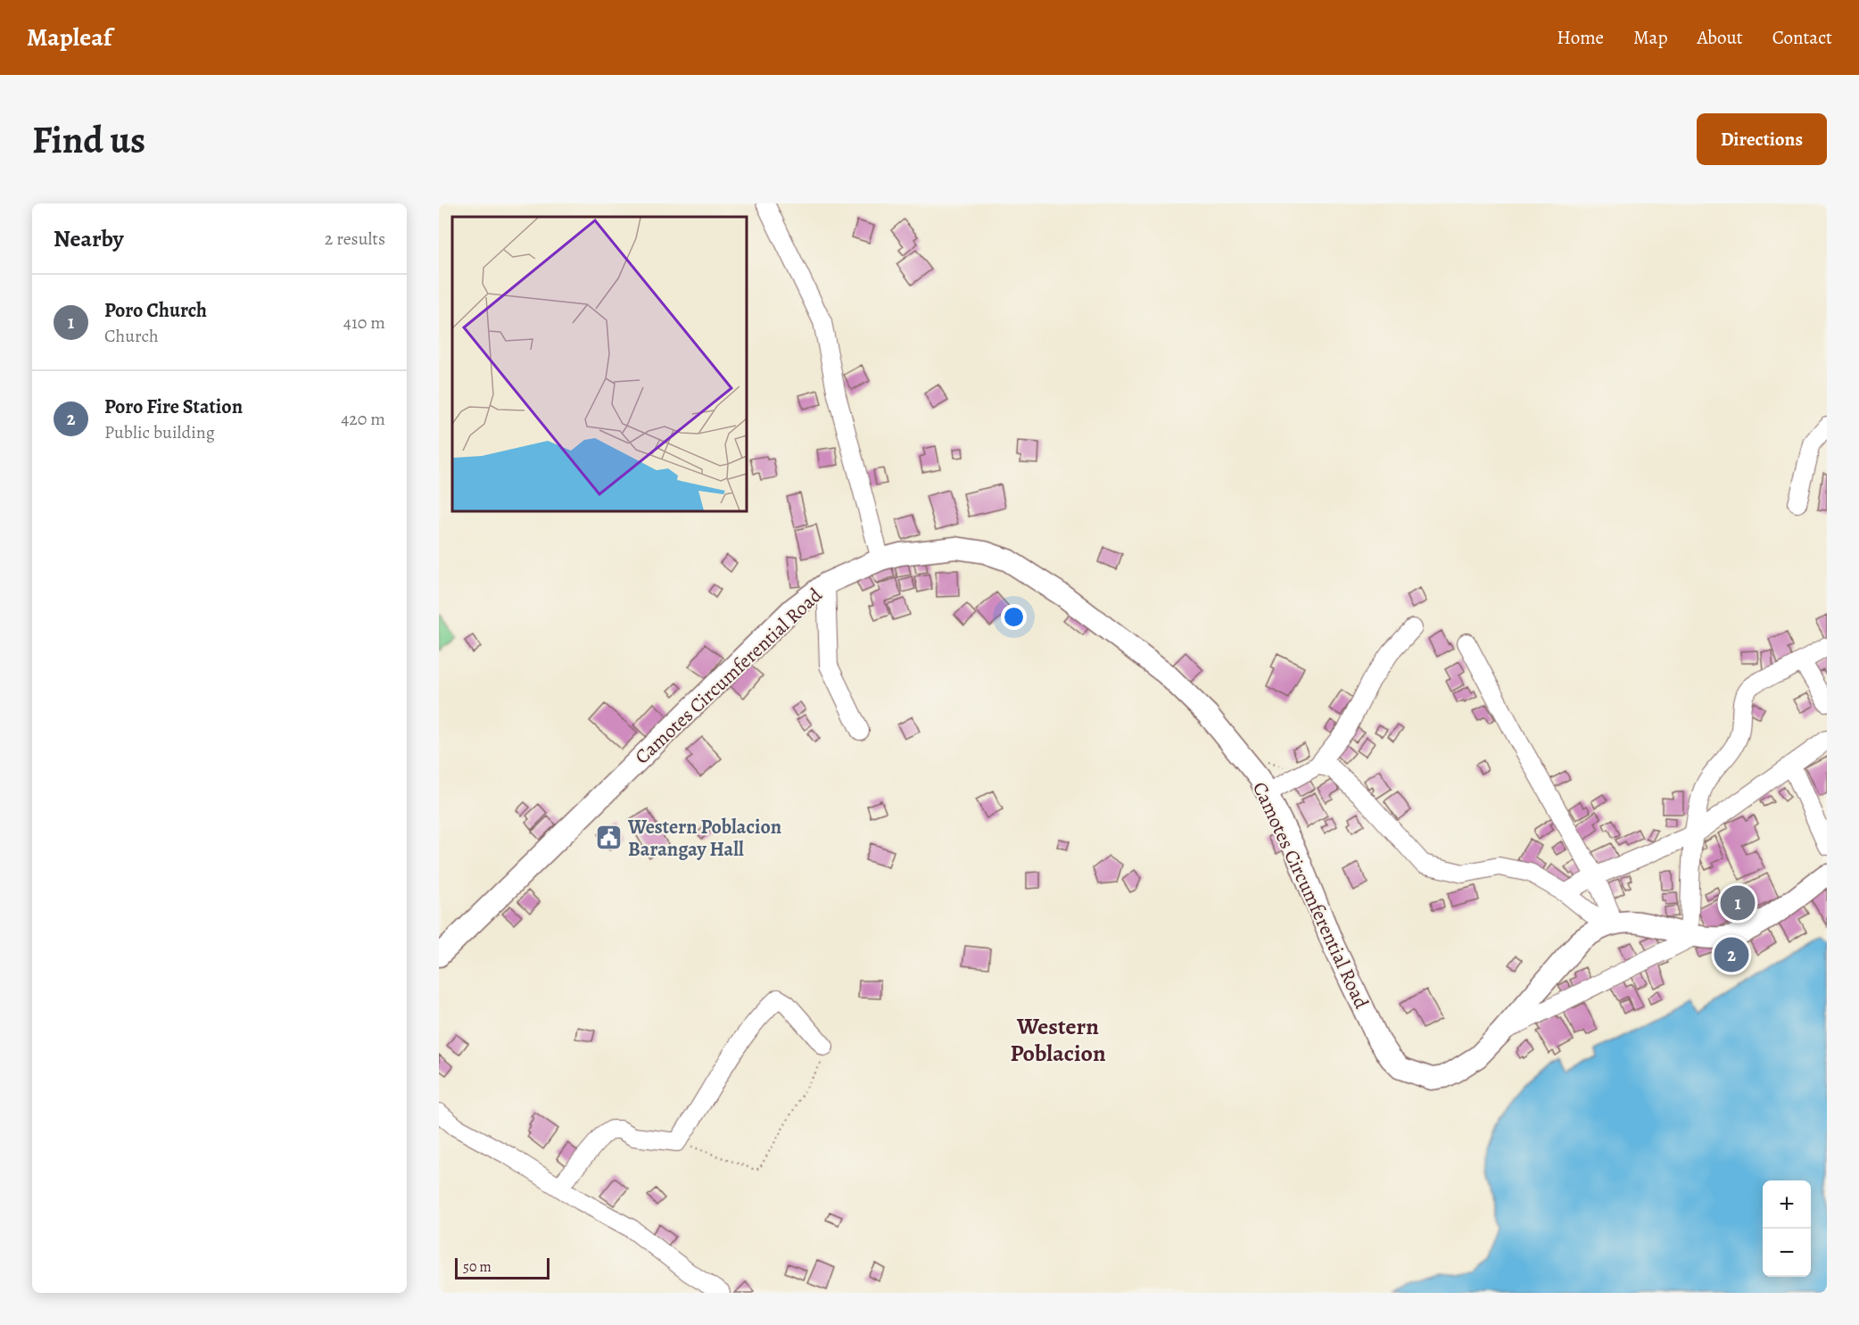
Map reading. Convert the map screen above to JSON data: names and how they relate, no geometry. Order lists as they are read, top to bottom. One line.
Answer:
{"streets":{"main road":["Camotes Circumferential Road"]},"districts":["Western Poblacion"],"places":{"public building":["Western Poblacion Barangay Hall"]},"scale_bar":"50 m","page":{"header":"Mapleaf","nav":["Home","Map","About","Contact"],"buttons":"Directions","title":"Find us","heading":["Nearby","2 results"],"list":[{"mark":"1","name":"Poro Church","note":"Church","value":"410 m"},{"mark":"2","name":"Poro Fire Station","note":"Public building","value":"420 m"}],"pins":["1","2"],"map_buttons":["+","−"],"scale":"50 m"}}
